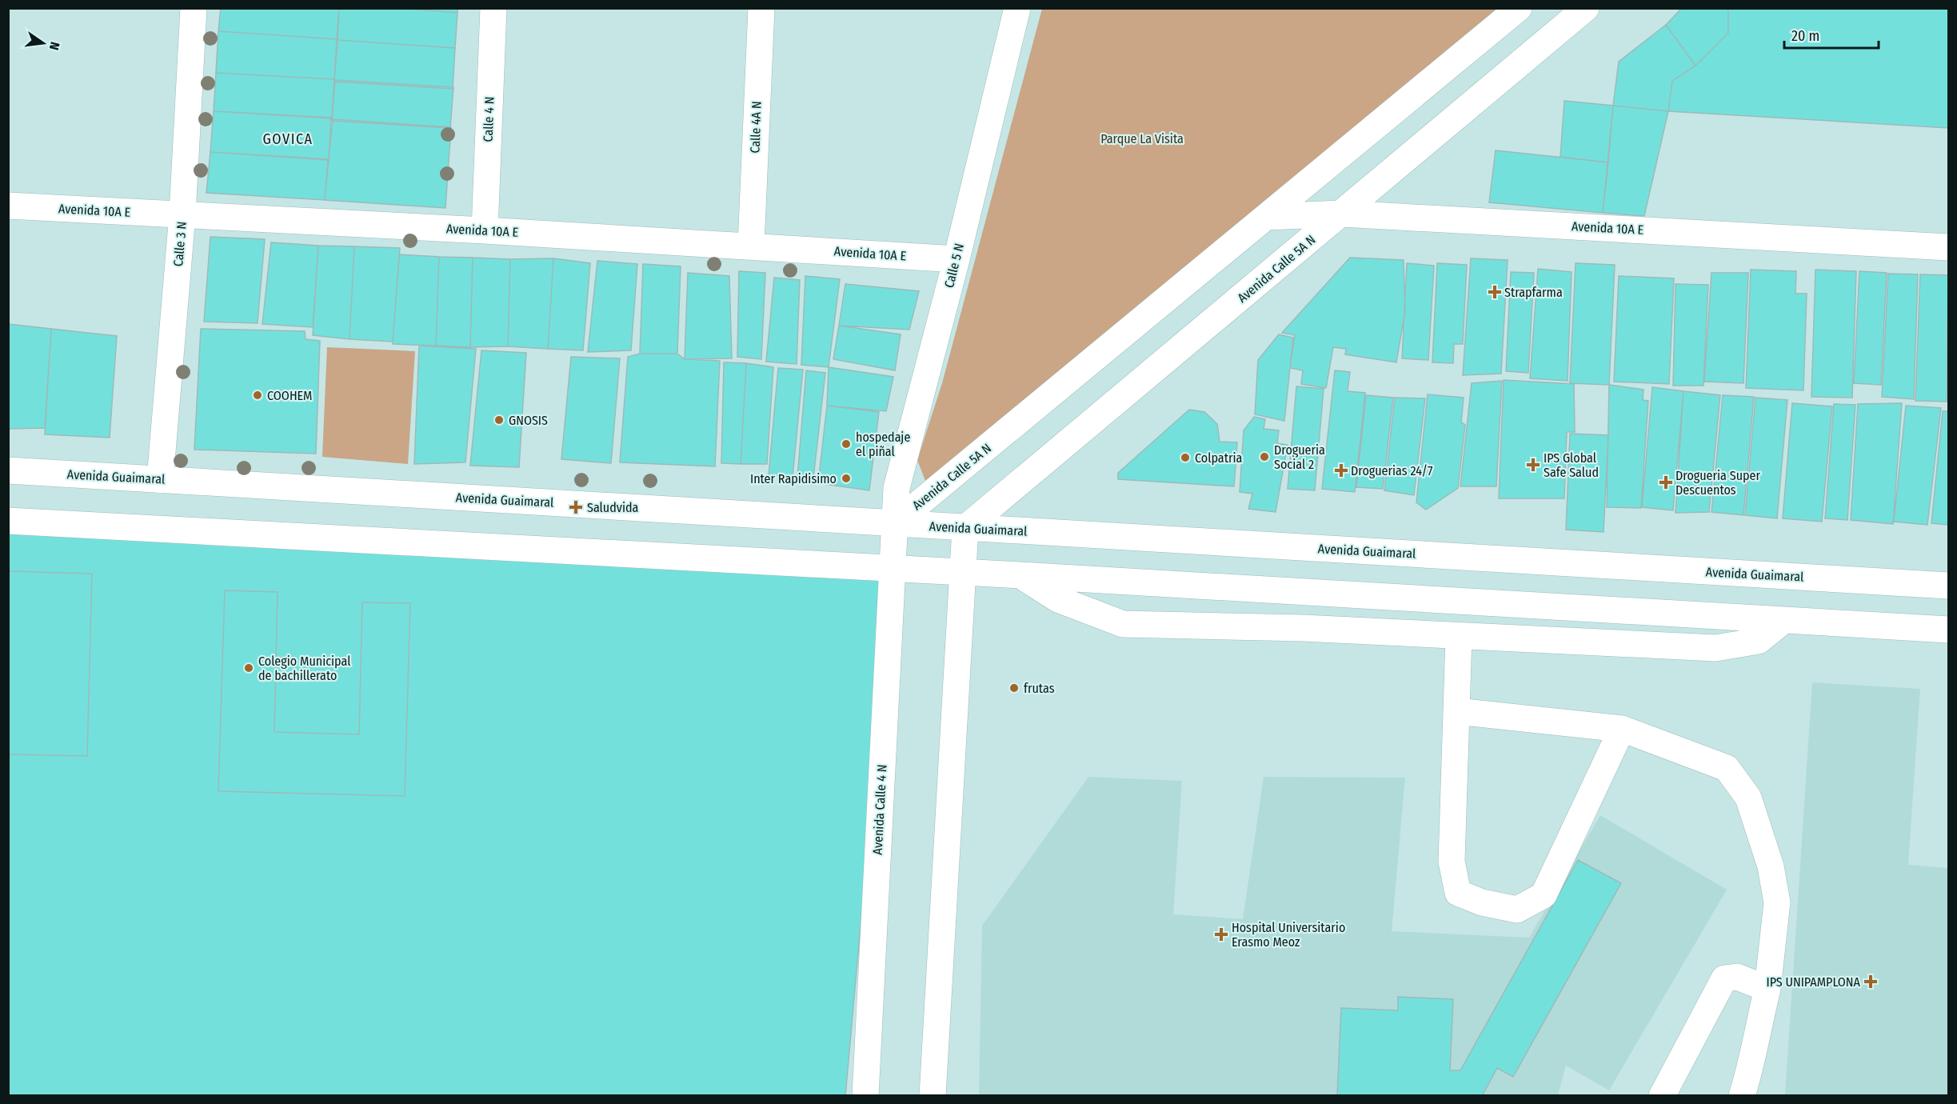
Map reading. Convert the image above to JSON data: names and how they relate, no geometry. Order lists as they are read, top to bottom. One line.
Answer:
{"streets":{"street":["Calle 4 N","Calle 4A N","Avenida 10A E","Calle 3 N","Calle 5 N","Avenida Calle 5A N","Avenida Guaimaral","Avenida Calle 4 N"]},"crossings":[["Calle 4 N","Avenida 10A E"],["Calle 4A N","Avenida 10A E"],["Avenida 10A E","Calle 3 N"],["Avenida 10A E","Calle 5 N"],["Avenida 10A E","Avenida Calle 5A N"],["Calle 3 N","Avenida Guaimaral"],["Calle 5 N","Avenida Calle 5A N"],["Calle 5 N","Avenida Guaimaral"],["Calle 5 N","Avenida Calle 4 N"],["Avenida Calle 5A N","Avenida Guaimaral"],["Avenida Calle 5A N","Avenida Calle 4 N"],["Avenida Guaimaral","Avenida Calle 4 N"]],"districts":["GOVICA"],"parks":["Parque La Visita"],"places":{"health":["Strapfarma","IPS Global Safe Salud","Droguerias 24/7","Drogueria Super Descuentos","Saludvida","Hospital Universitario Erasmo Meoz","IPS UNIPAMPLONA"],"other":["COOHEM","GNOSIS","hospedaje el piñal","Drogueria Social 2","Colpatria","Inter Rapidisimo","Colegio Municipal de bachillerato","frutas"]},"scale_bar":"20 m","north":"right"}
